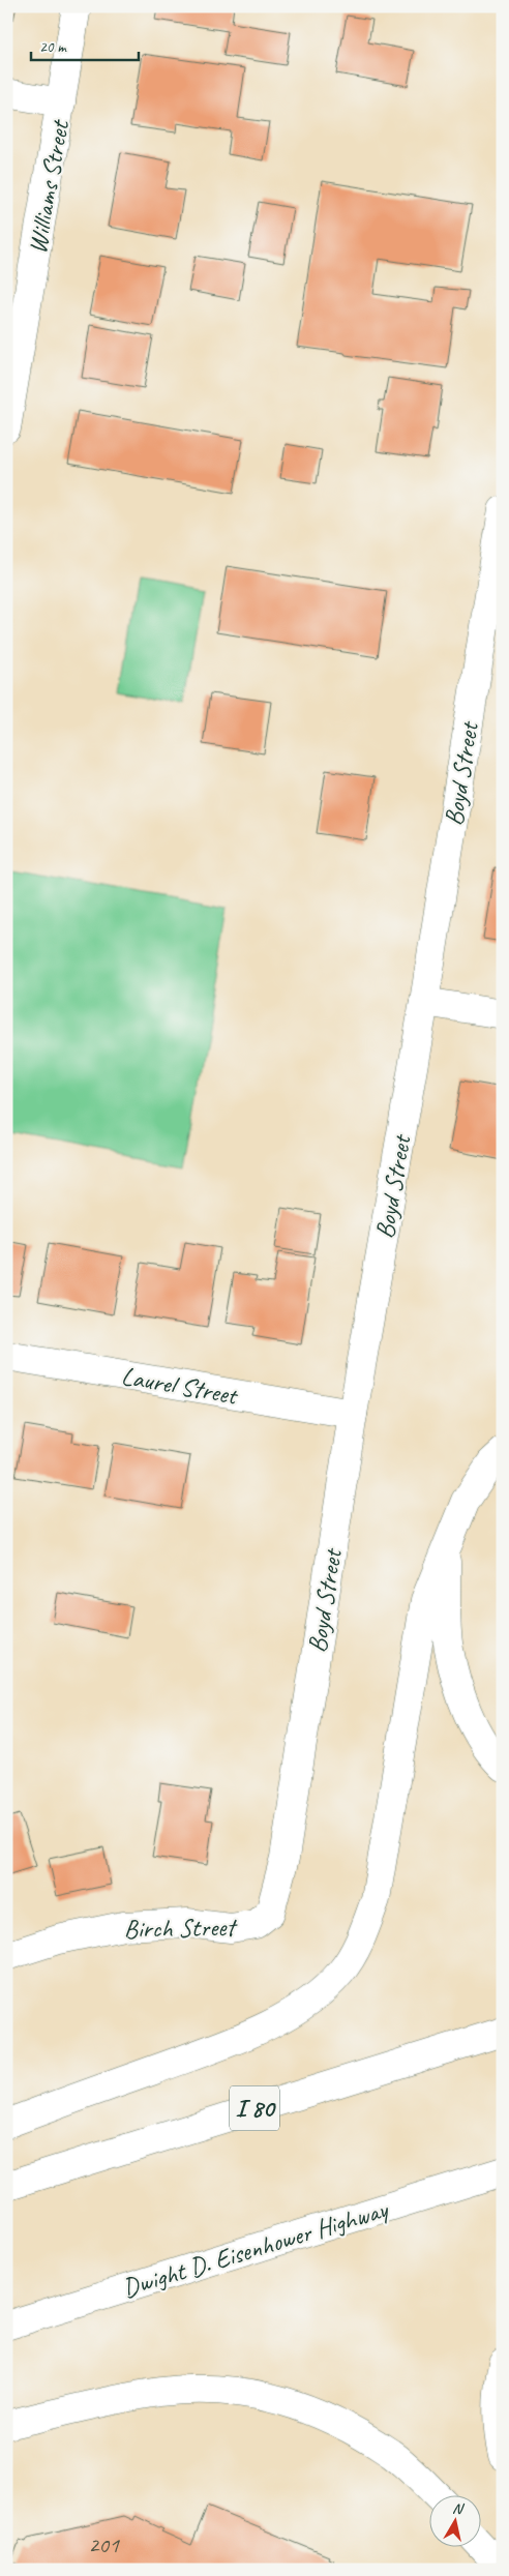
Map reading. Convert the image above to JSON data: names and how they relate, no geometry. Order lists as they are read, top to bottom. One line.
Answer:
{"streets":{"main road":["Williams Street","Boyd Street","Laurel Street","Birch Street","I 80","Dwight D. Eisenhower Highway"]},"crossings":[["Boyd Street","Laurel Street"],["Boyd Street","Birch Street"]],"house_numbers":["201"],"scale_bar":"20 m","north":"top"}
